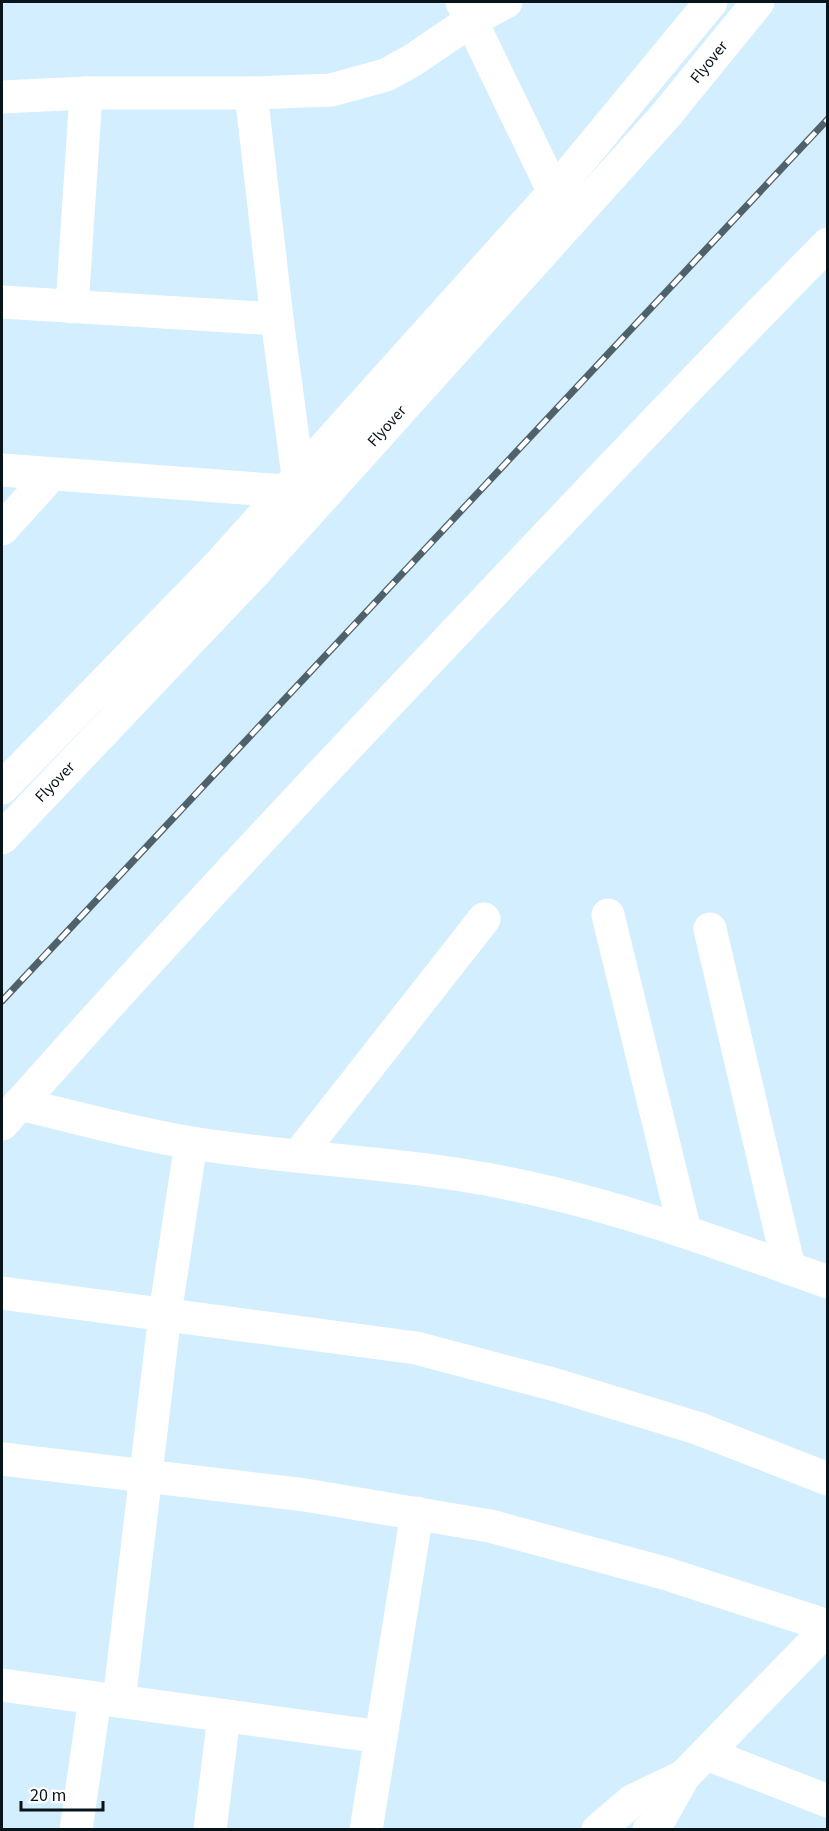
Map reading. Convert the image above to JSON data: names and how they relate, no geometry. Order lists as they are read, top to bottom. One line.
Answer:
{"streets":{"street":["Flyover"]},"scale_bar":"20 m"}
